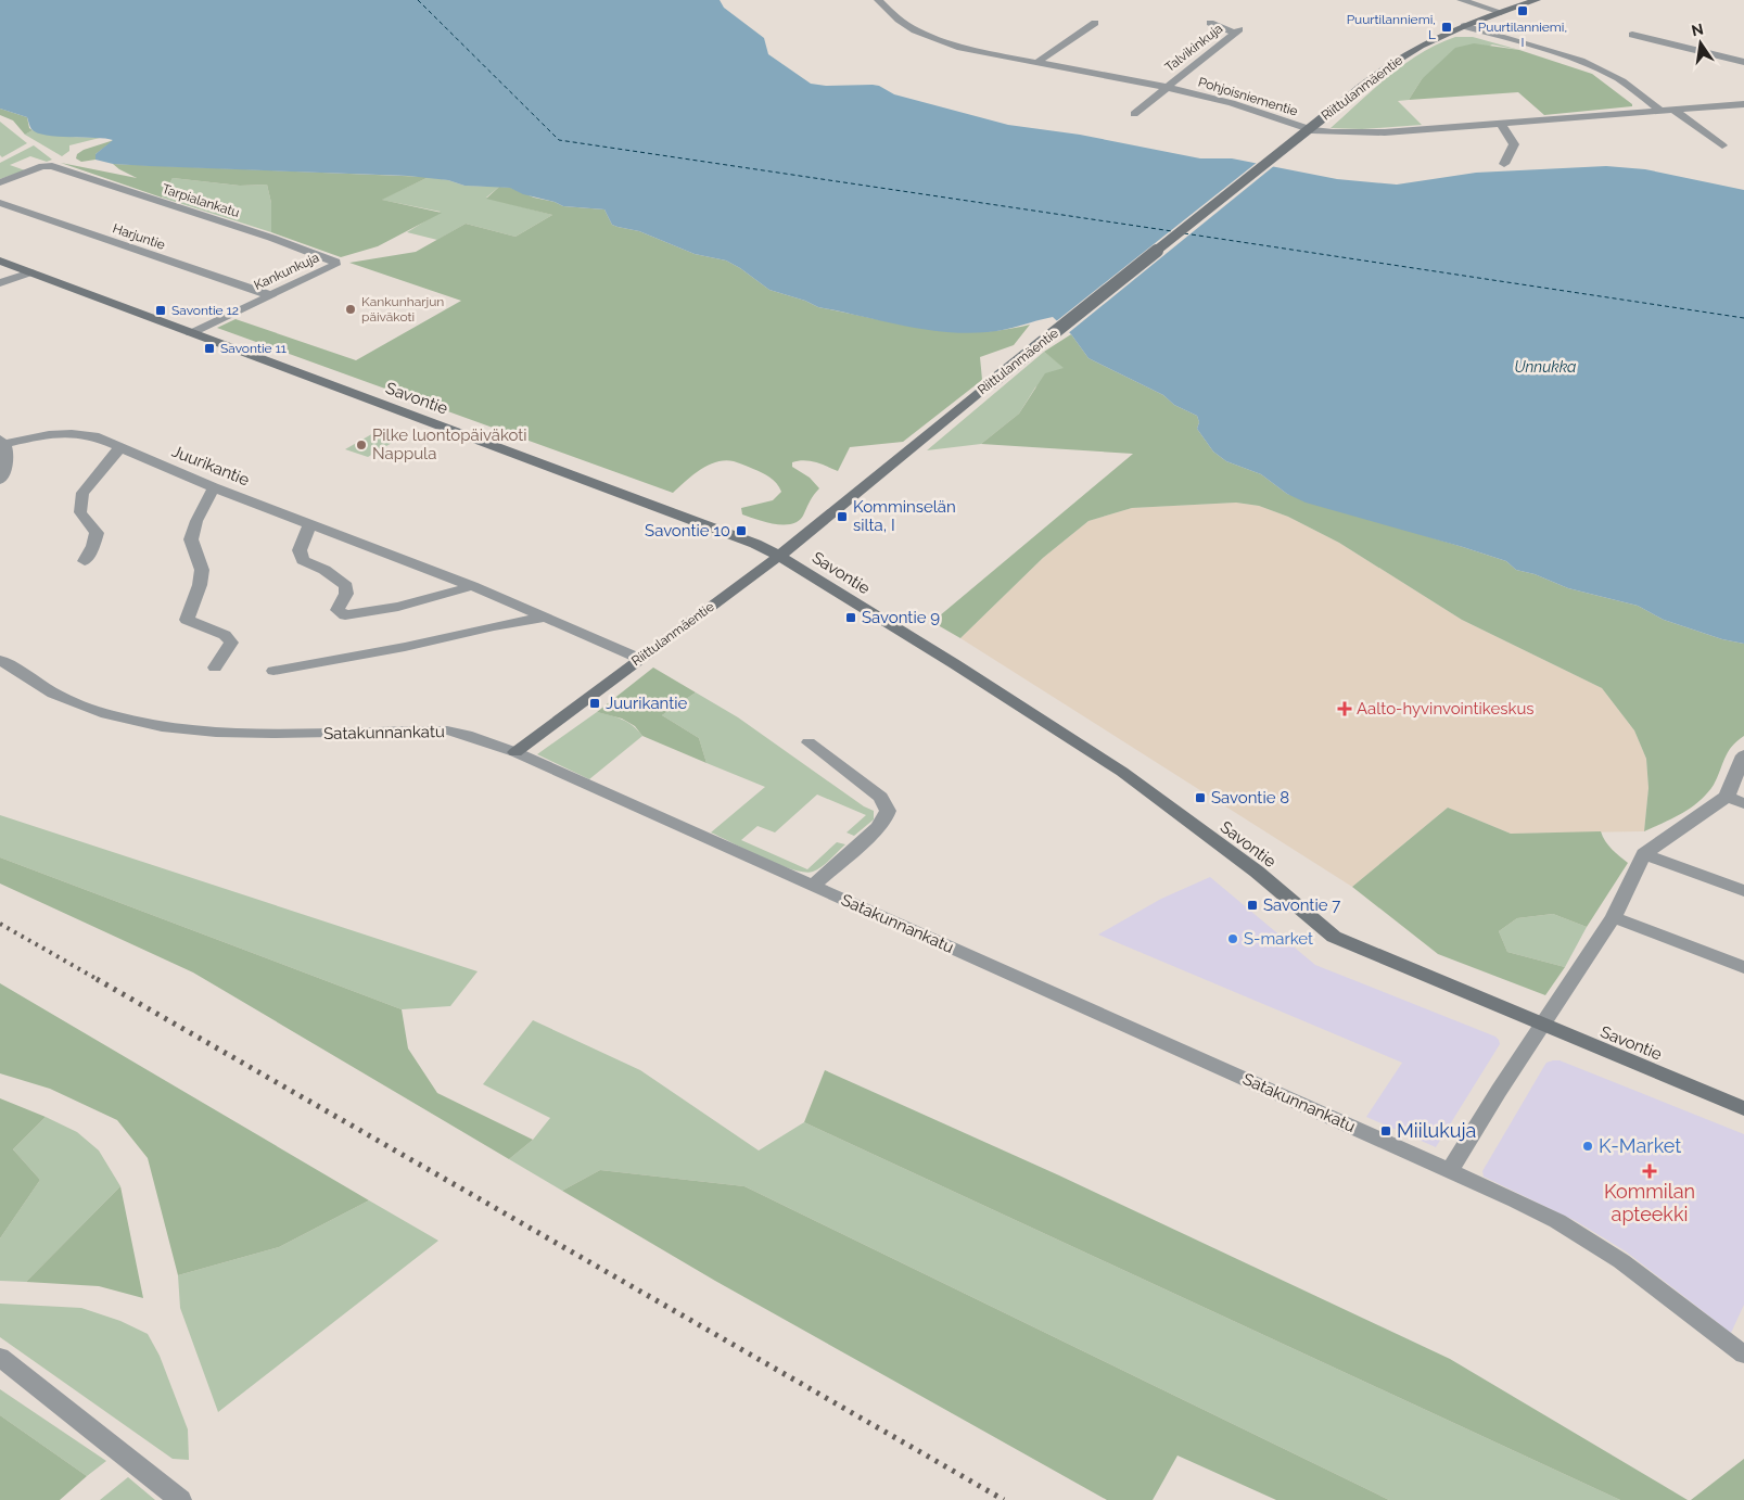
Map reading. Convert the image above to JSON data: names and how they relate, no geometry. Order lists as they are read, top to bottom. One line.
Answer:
{"streets":{"street":["Talvikinkuja","Riittulanmäentie","Pohjoisniementie","Tarpialankatu","Harjuntie","Kankunkuja","Savontie","Juurikantie","Satakunnankatu"]},"crossings":[["Talvikinkuja","Pohjoisniementie"],["Riittulanmäentie","Savontie"],["Riittulanmäentie","Juurikantie"],["Riittulanmäentie","Satakunnankatu"],["Tarpialankatu","Kankunkuja"],["Harjuntie","Kankunkuja"],["Kankunkuja","Savontie"]],"water":["Unnukka"],"places":{"transit":["Puurtilanniemi, I","Puurtilanniemi, L","Savontie 12","Savontie 11","Komminselän silta, I","Savontie 10","Savontie 9","Juurikantie","Savontie 8","Savontie 7","Miilukuja"],"other":["Kankunharjun päiväkoti","Pilke luontopäiväkoti Nappula","S-market","K-Market"],"health":["Aalto-hyvinvointikeskus","Kommilan apteekki"]},"north":"top"}
